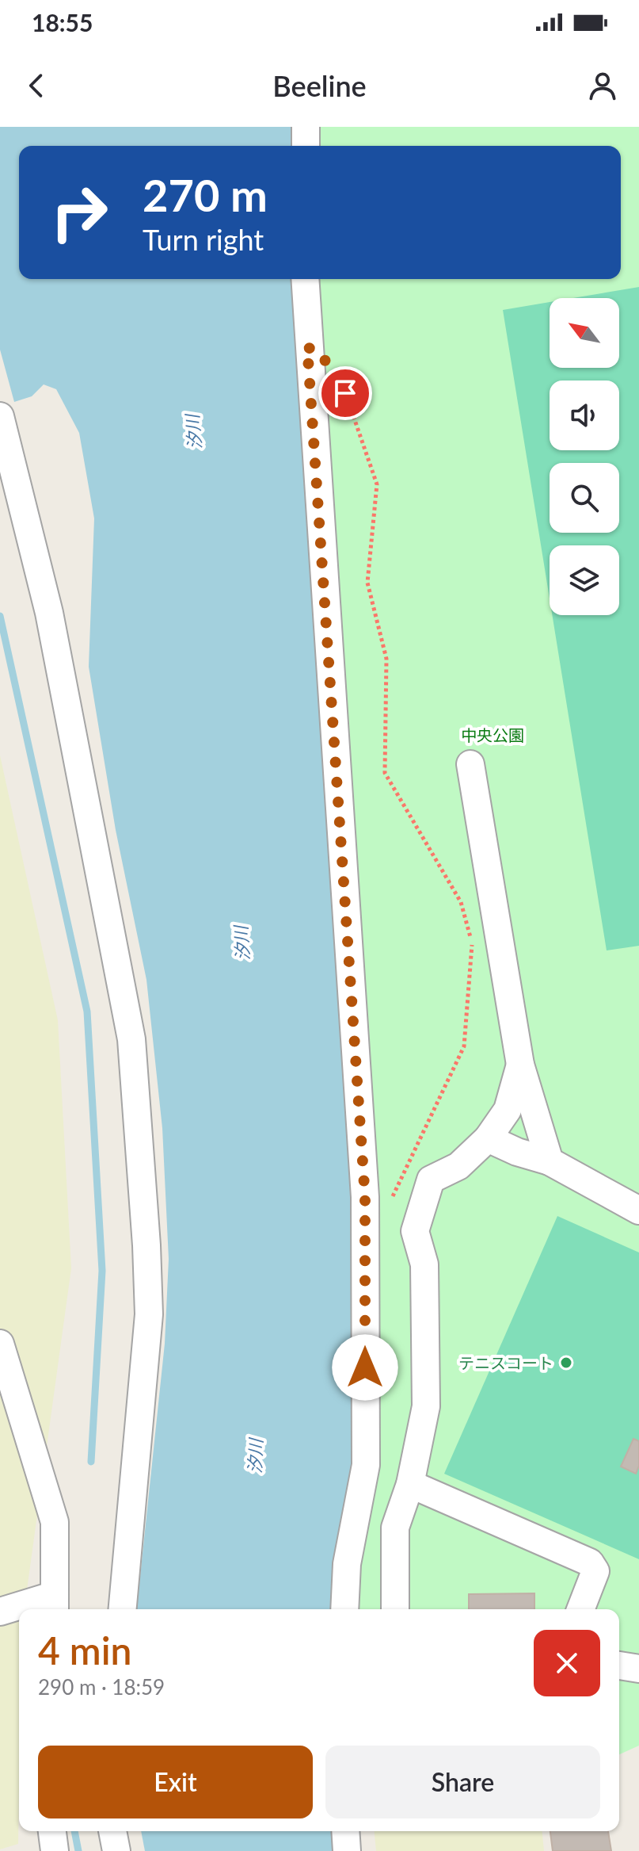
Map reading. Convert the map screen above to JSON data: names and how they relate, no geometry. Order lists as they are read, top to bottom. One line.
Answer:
{"water":["汐川"],"parks":["中央公園"],"places":["テニスコート"],"north":"top left","page":{"status":"18:55","header":"Beeline","turn":["270 m","Turn right"],"heading":["4 min","290 m · 18:59"],"buttons":["Exit","Share"]}}
